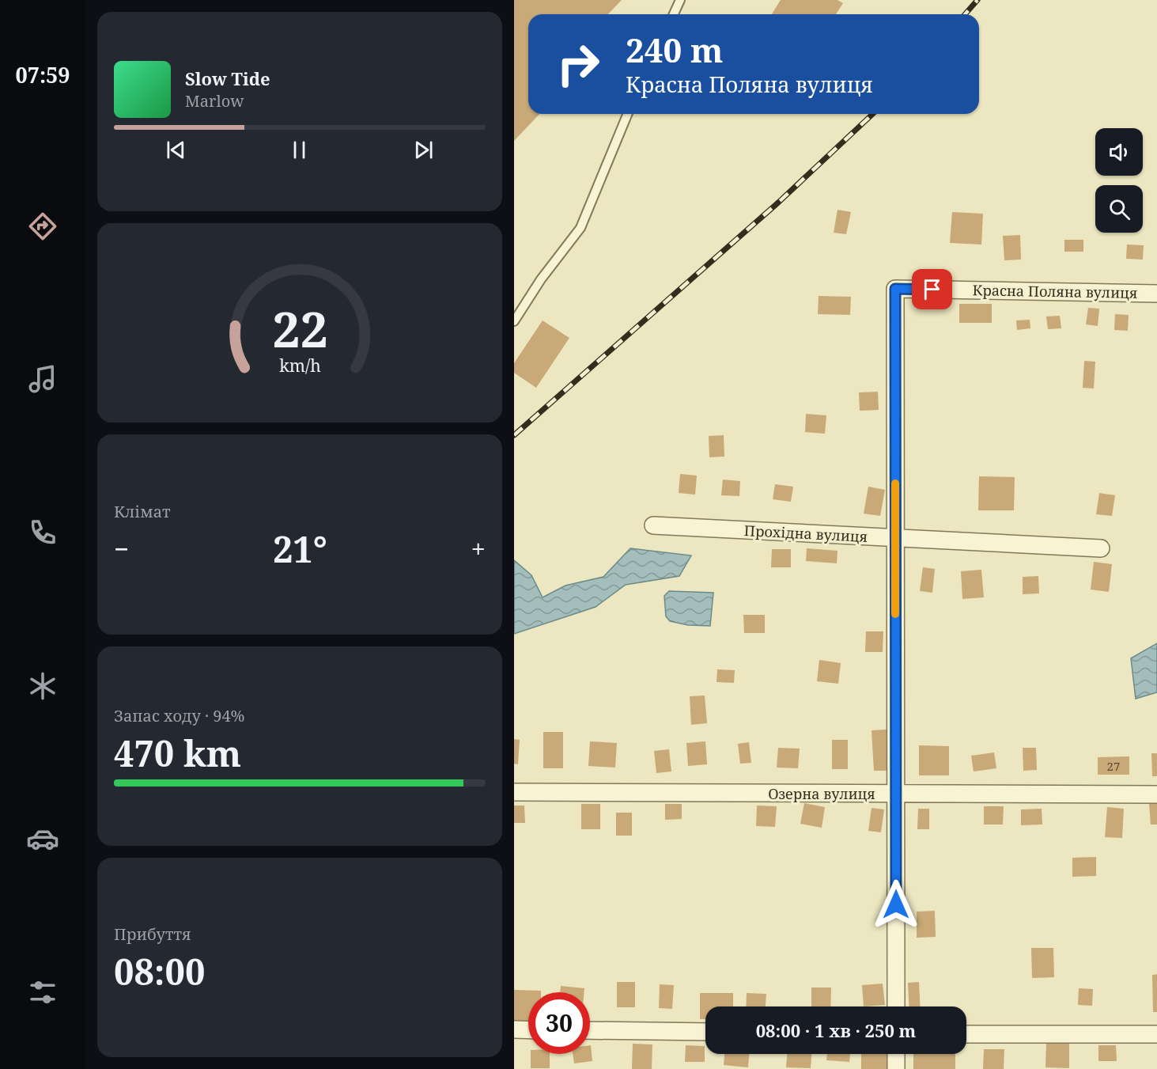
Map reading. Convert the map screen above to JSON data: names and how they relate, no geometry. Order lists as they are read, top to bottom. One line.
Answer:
{"streets":{"street":["Красна Поляна вулиця","Прохідна вулиця","Озерна вулиця"]},"crossings":[["Красна Поляна вулиця","Прохідна вулиця"]],"house_numbers":["27"],"page":{"tabs":"07:59","turn":["240 m","Красна Поляна вулиця"],"song":["Slow Tide","Marlow"],"tile":["Клімат",["Запас ходу · 94%","470 km"],["Прибуття","08:00"]],"heat":["−","21°","+"],"limit":"30","trip":"08:00 · 1 хв · 250 m","gauge":["22","km/h"]}}
